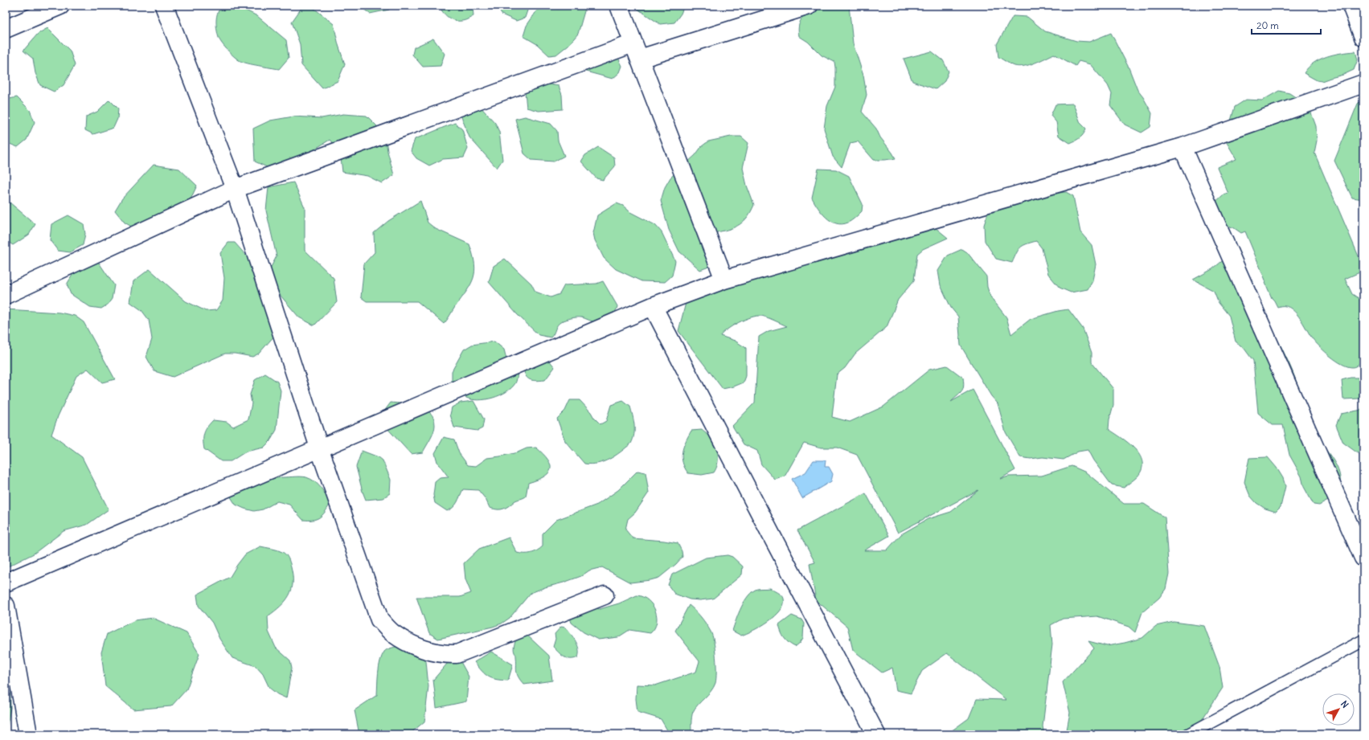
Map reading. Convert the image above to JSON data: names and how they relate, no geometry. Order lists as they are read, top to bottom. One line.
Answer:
{"scale_bar":"20 m","north":"top right"}
